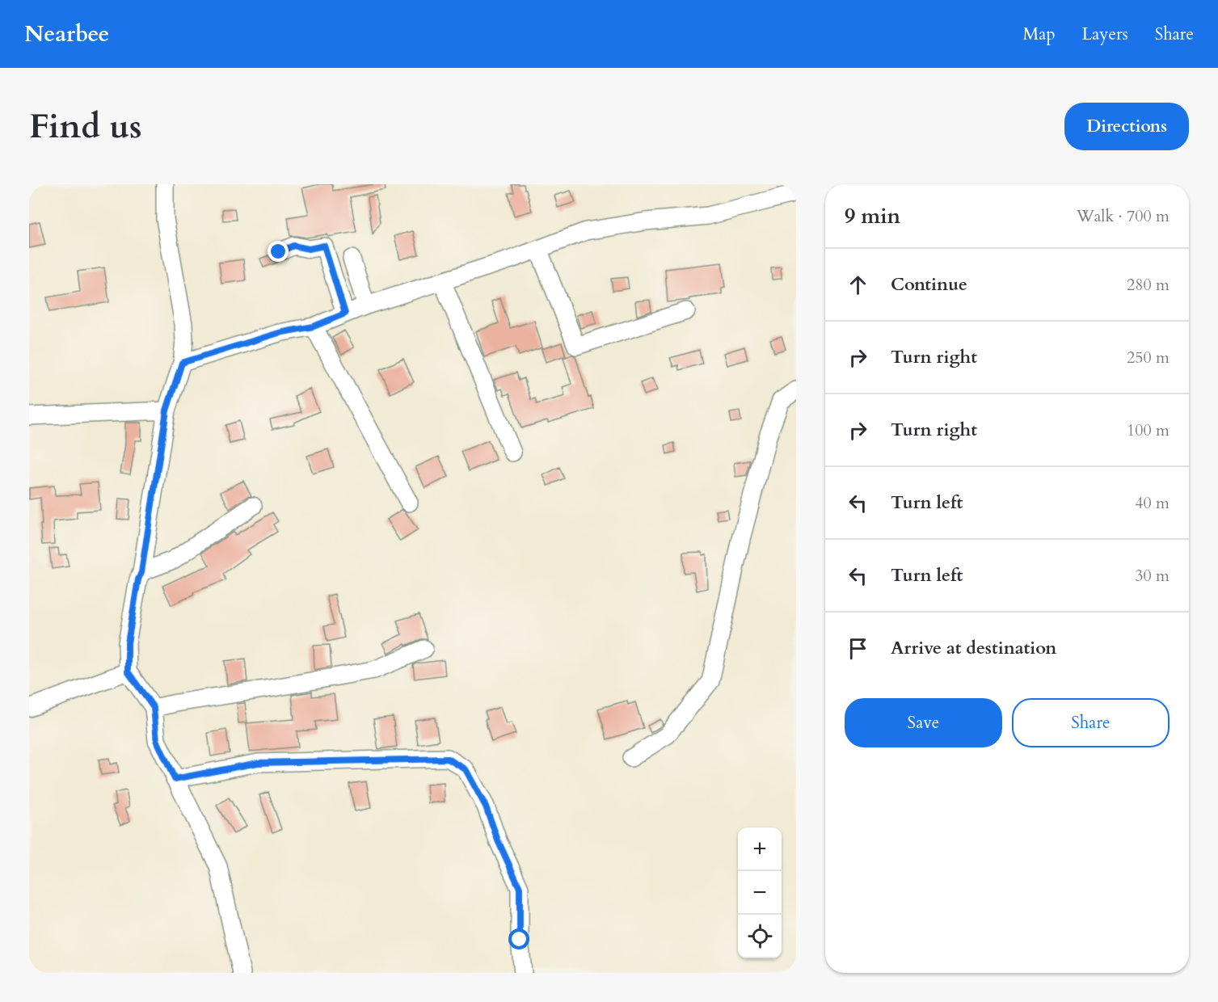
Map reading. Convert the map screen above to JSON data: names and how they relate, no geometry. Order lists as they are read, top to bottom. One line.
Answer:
{"page":{"header":"Nearbee","nav":["Map","Layers","Share"],"buttons":["Directions",["Save","Share"]],"title":"Find us","heading":["9 min","Walk · 700 m"],"list":[["Continue","280 m"],["Turn right","250 m"],["Turn right","100 m"],["Turn left","40 m"],["Turn left","30 m"],"Arrive at destination"],"map_buttons":["+","−"]}}
